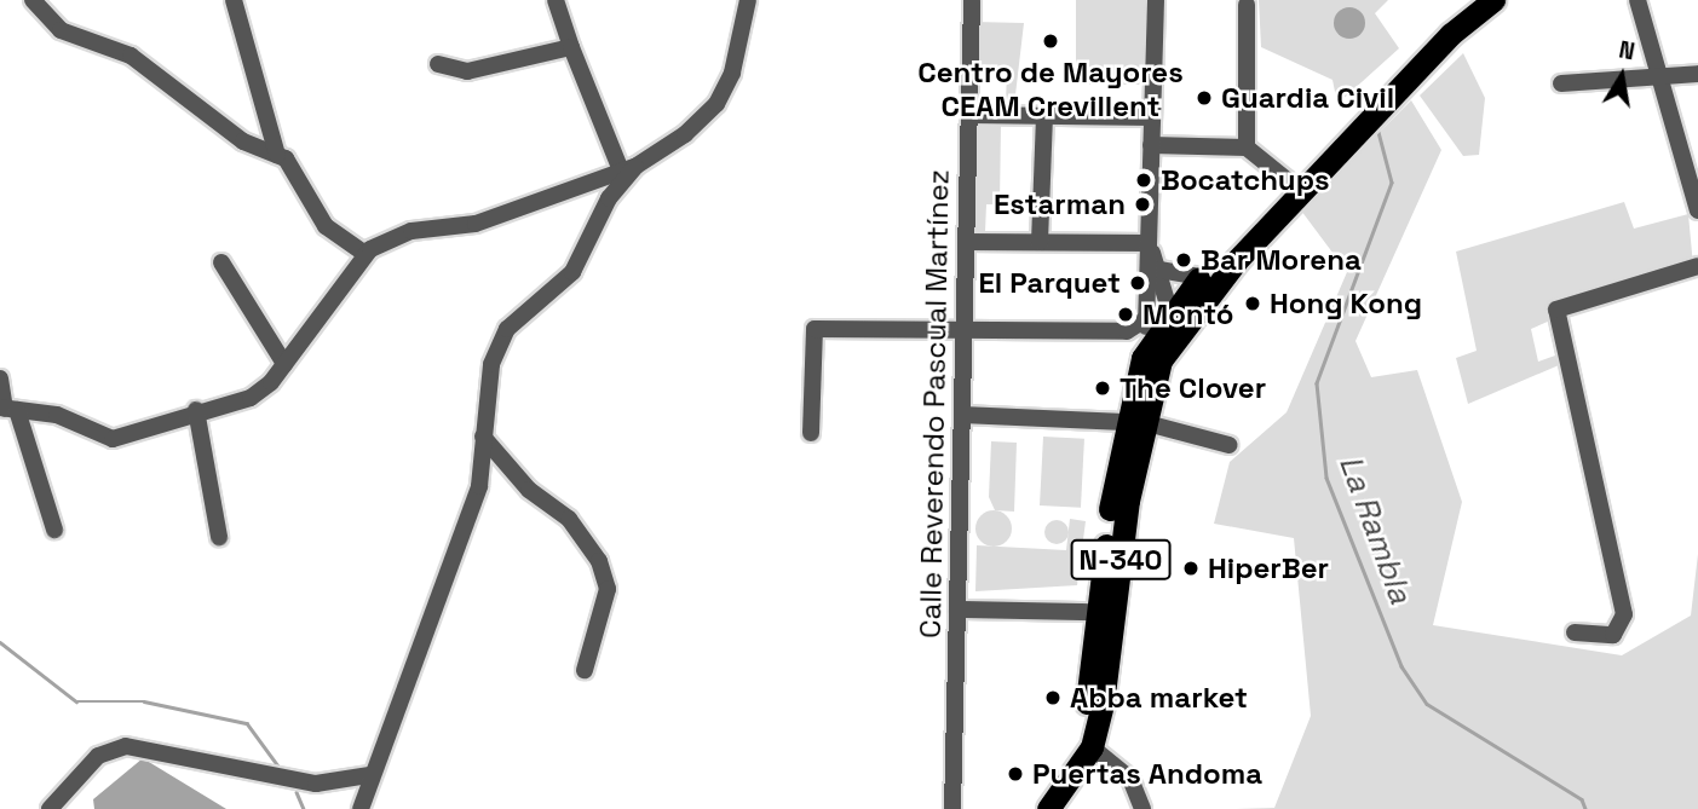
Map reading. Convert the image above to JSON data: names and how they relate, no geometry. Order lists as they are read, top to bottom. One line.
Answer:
{"streets":{"highway":["N-340"],"street":["Calle Reverendo Pascual Martínez"]},"water":["La Rambla"],"places":["Centro de Mayores CEAM Crevillent","Guardia Civil","Bocatchups","Estarman","Bar Morena","El Parquet","Hong Kong","Montó","The Clover","HiperBer","Abba market","Puertas Andoma"],"north":"top"}
